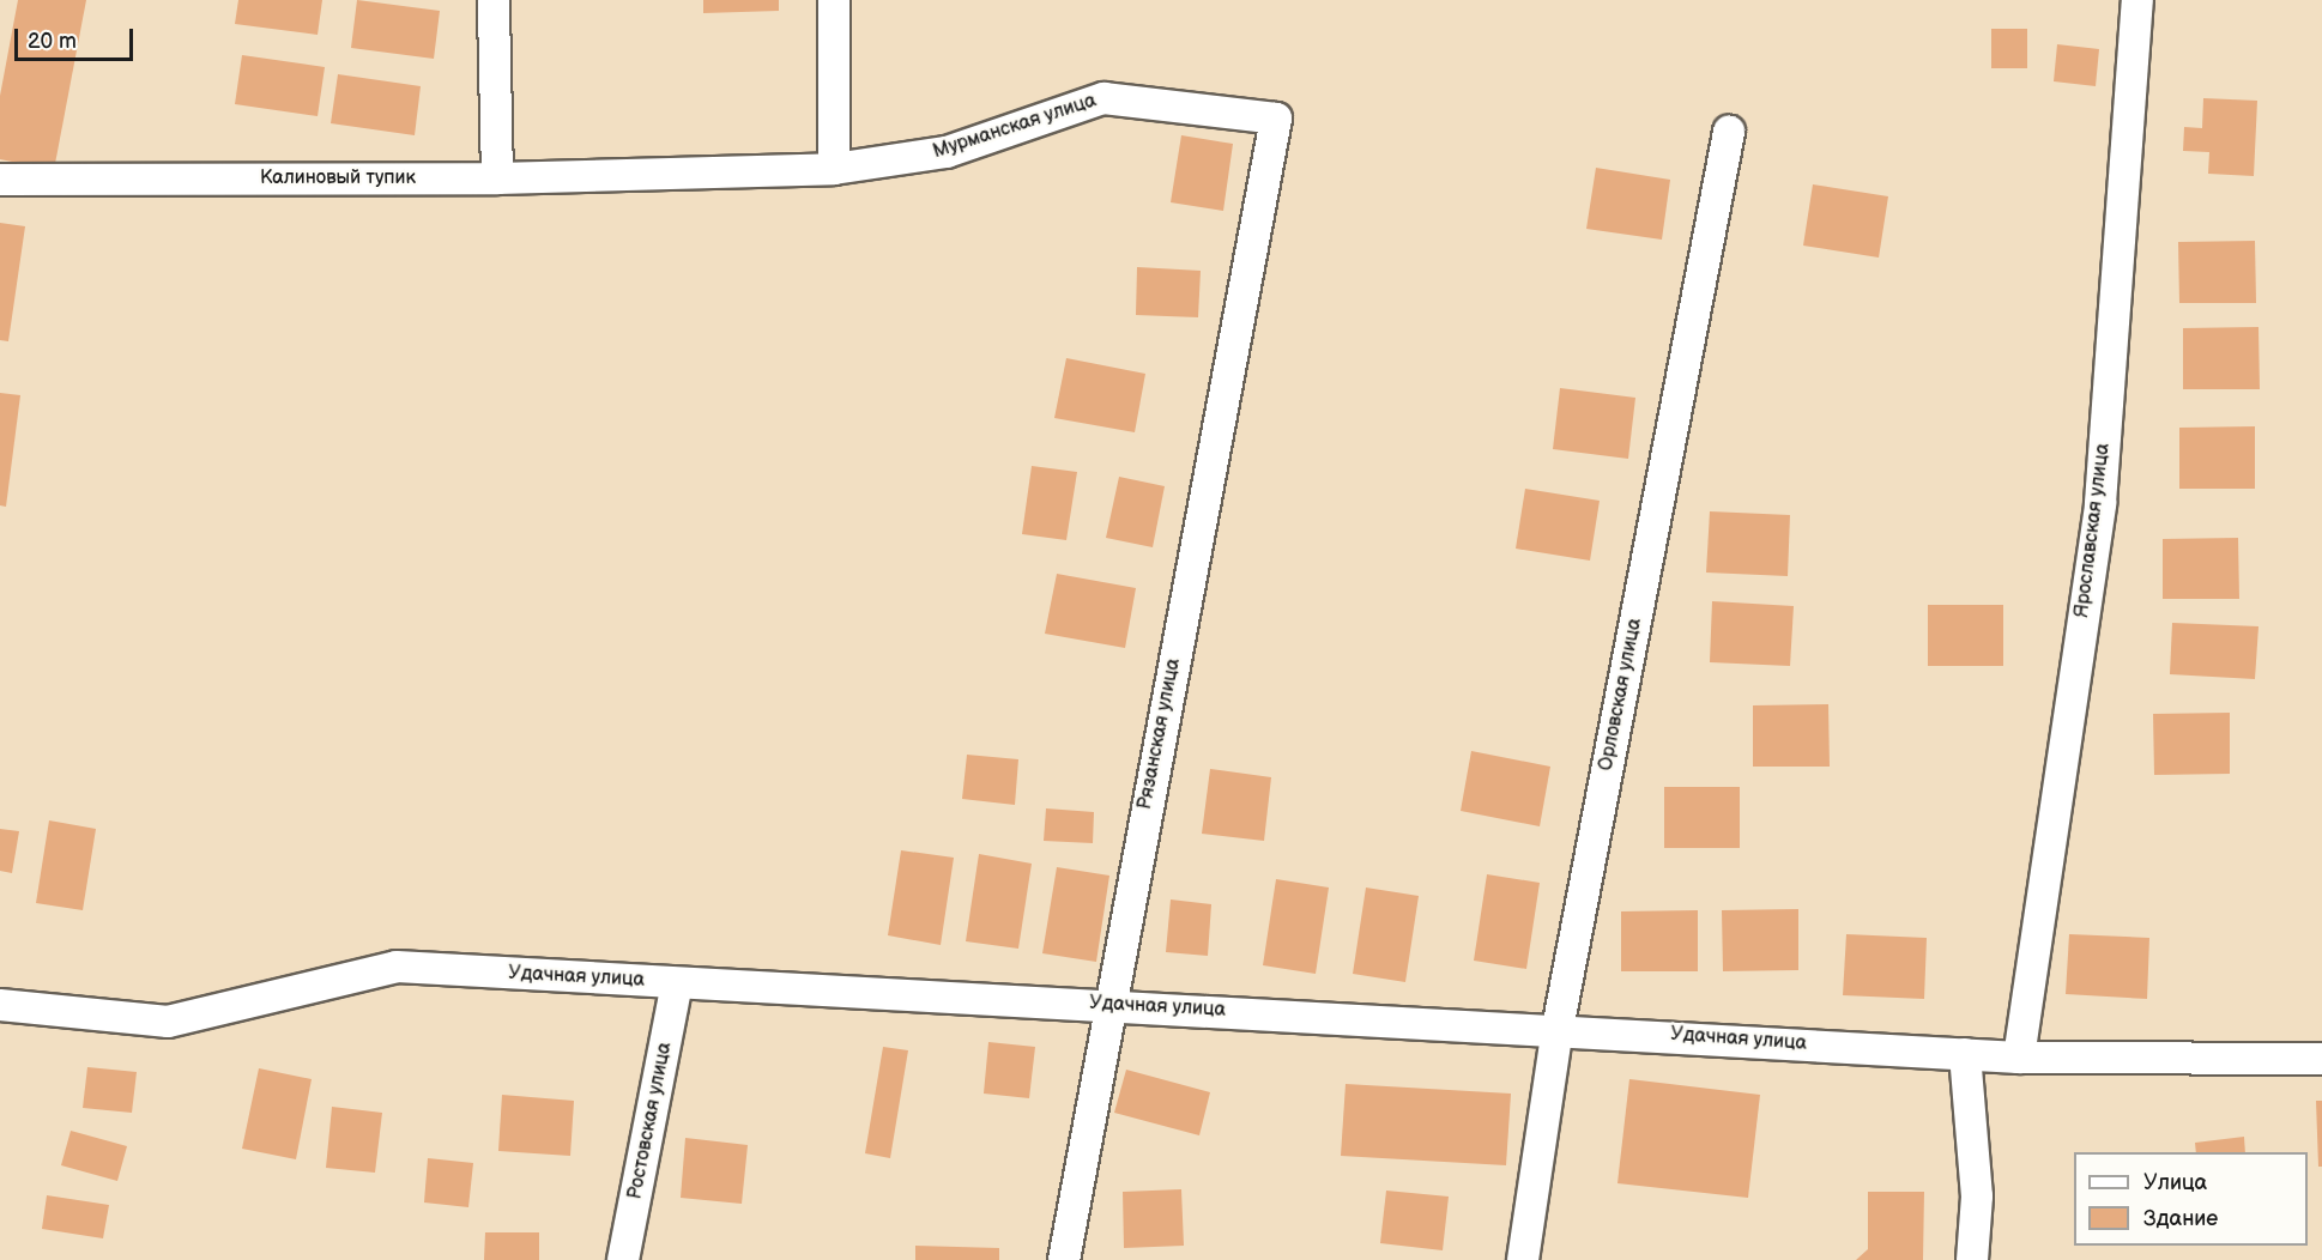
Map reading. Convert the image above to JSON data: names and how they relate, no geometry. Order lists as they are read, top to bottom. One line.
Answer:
{"streets":{"street":["Мурманская улица","Калиновый тупик","Ярославская улица","Орловская улица","Рязанская улица","Удачная улица","Ростовская улица"]},"crossings":[["Мурманская улица","Калиновый тупик"],["Мурманская улица","Рязанская улица"],["Ярославская улица","Удачная улица"],["Орловская улица","Удачная улица"],["Рязанская улица","Удачная улица"],["Удачная улица","Ростовская улица"]],"legend":["Улица","Здание"],"scale_bar":"20 m"}
